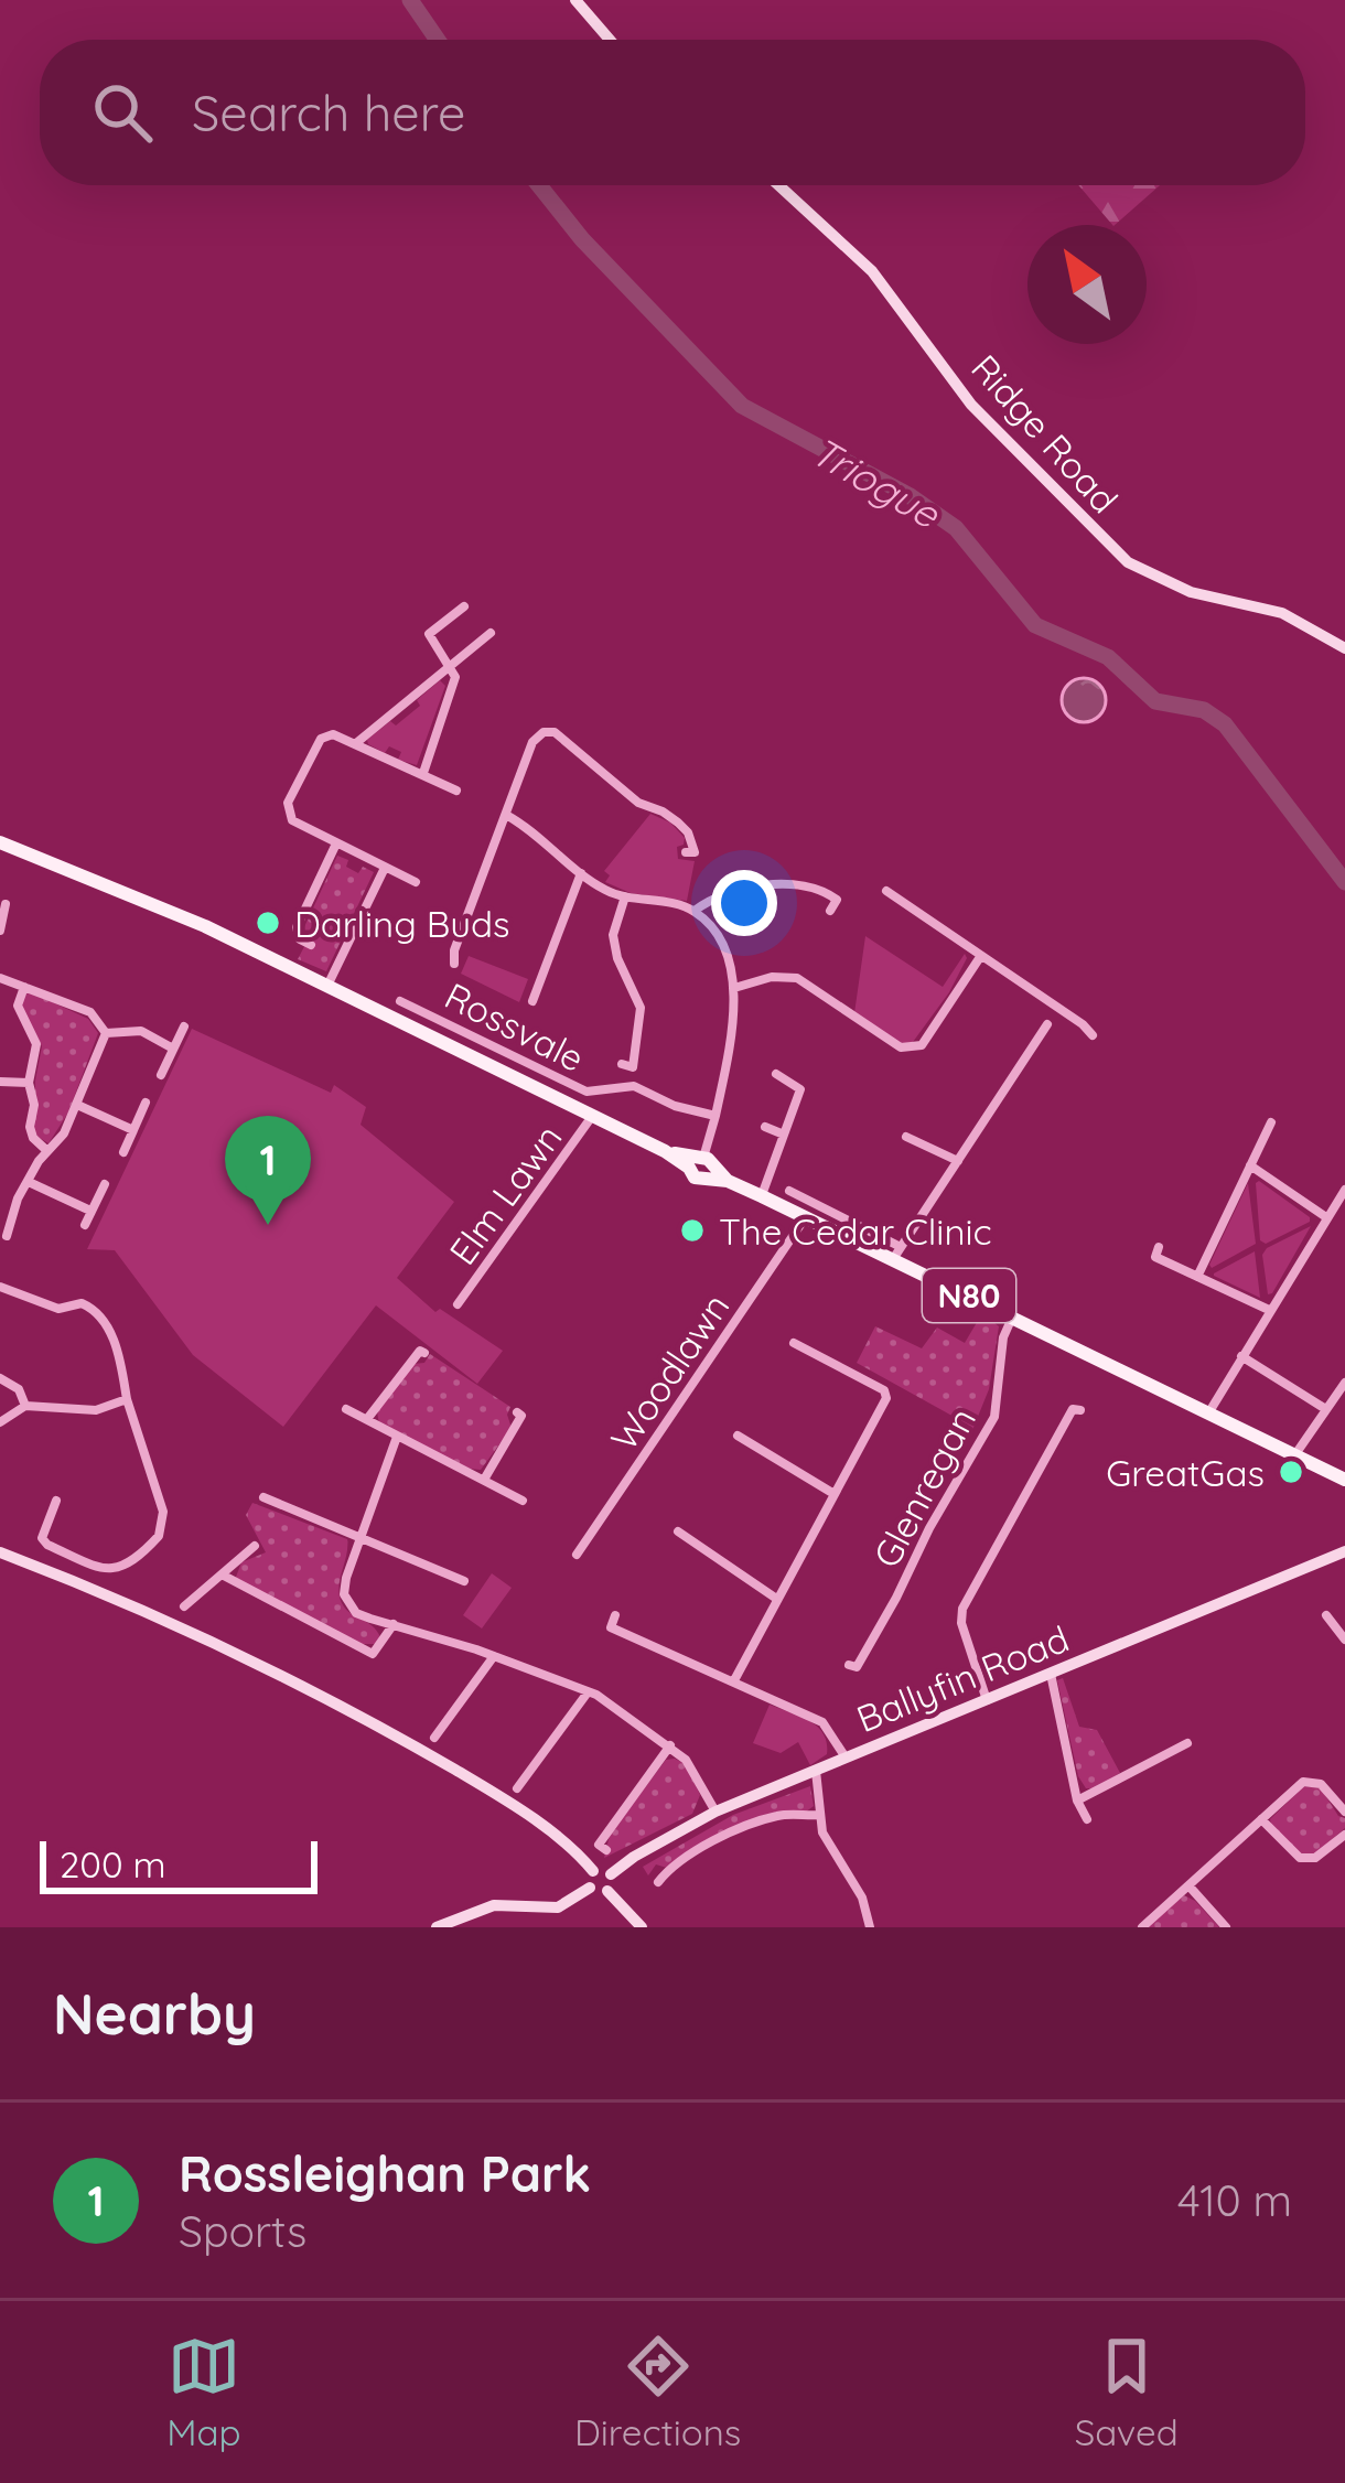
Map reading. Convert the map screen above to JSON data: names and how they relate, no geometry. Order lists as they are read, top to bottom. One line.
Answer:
{"streets":{"main road":["N80"],"street":["Ridge Road","Rossvale","Elm Lawn","Woodlawn","Glenregan","Ballyfin Road"]},"crossings":[["Elm Lawn","N80"],["N80","Woodlawn"],["N80","Glenregan"]],"water":["Triogue"],"places":["Darling Buds","The Cedar Clinic","GreatGas"],"scale_bar":"200 m","north":"top left","page":{"search":"Search here","pins":"1","scale":"200 m","heading":"Nearby","list":[{"mark":"1","name":"Rossleighan Park","note":"Sports","value":"410 m"}],"nav":["Map","Directions","Saved"]}}
